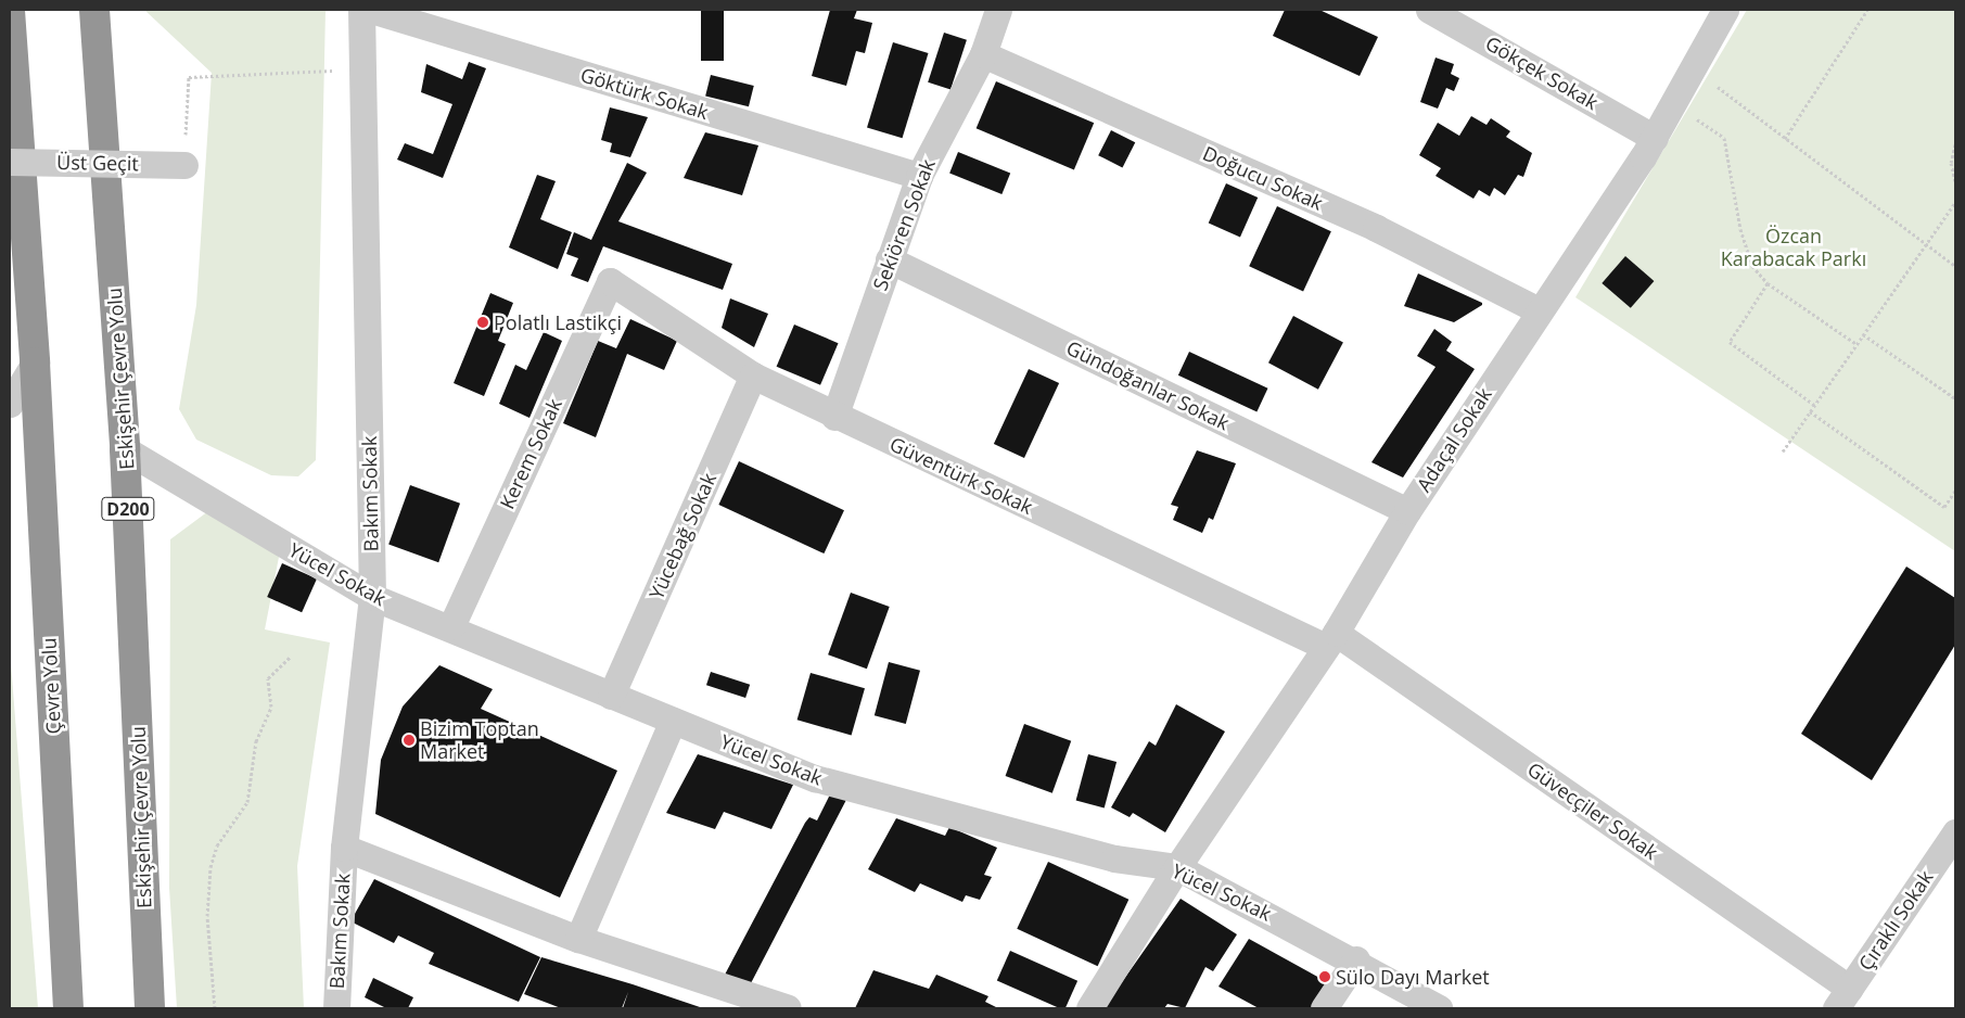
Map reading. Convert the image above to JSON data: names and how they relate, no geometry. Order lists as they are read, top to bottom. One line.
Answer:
{"streets":{"highway":["Eskişehir Çevre Yolu","D200","Çevre Yolu"],"street":["Gökçek Sokak","Göktürk Sokak","Üst Geçit","Doğucu Sokak","Sekiören Sokak","Gündoğanlar Sokak","Adaçal Sokak","Kerem Sokak","Güventürk Sokak","Bakım Sokak","Yücebağ Sokak","Yücel Sokak","Güvecçiler Sokak","Çıraklı Sokak"]},"crossings":[["Gökçek Sokak","Adaçal Sokak"],["Göktürk Sokak","Sekiören Sokak"],["Doğucu Sokak","Sekiören Sokak"],["Doğucu Sokak","Adaçal Sokak"],["Sekiören Sokak","Gündoğanlar Sokak"],["Sekiören Sokak","Güventürk Sokak"],["Eskişehir Çevre Yolu","Yücel Sokak"],["Gündoğanlar Sokak","Adaçal Sokak"],["Adaçal Sokak","Güventürk Sokak"],["Adaçal Sokak","Yücel Sokak"],["Adaçal Sokak","Güvecçiler Sokak"],["Kerem Sokak","Güventürk Sokak"],["Kerem Sokak","Yücel Sokak"],["Güventürk Sokak","Yücebağ Sokak"],["Güventürk Sokak","Güvecçiler Sokak"],["Bakım Sokak","Yücel Sokak"],["Yücebağ Sokak","Yücel Sokak"],["Güvecçiler Sokak","Çıraklı Sokak"]],"parks":["Özcan Karabacak Parkı"],"places":["Polatlı Lastikçi","Bizim Toptan Market","Sülo Dayı Market"]}
